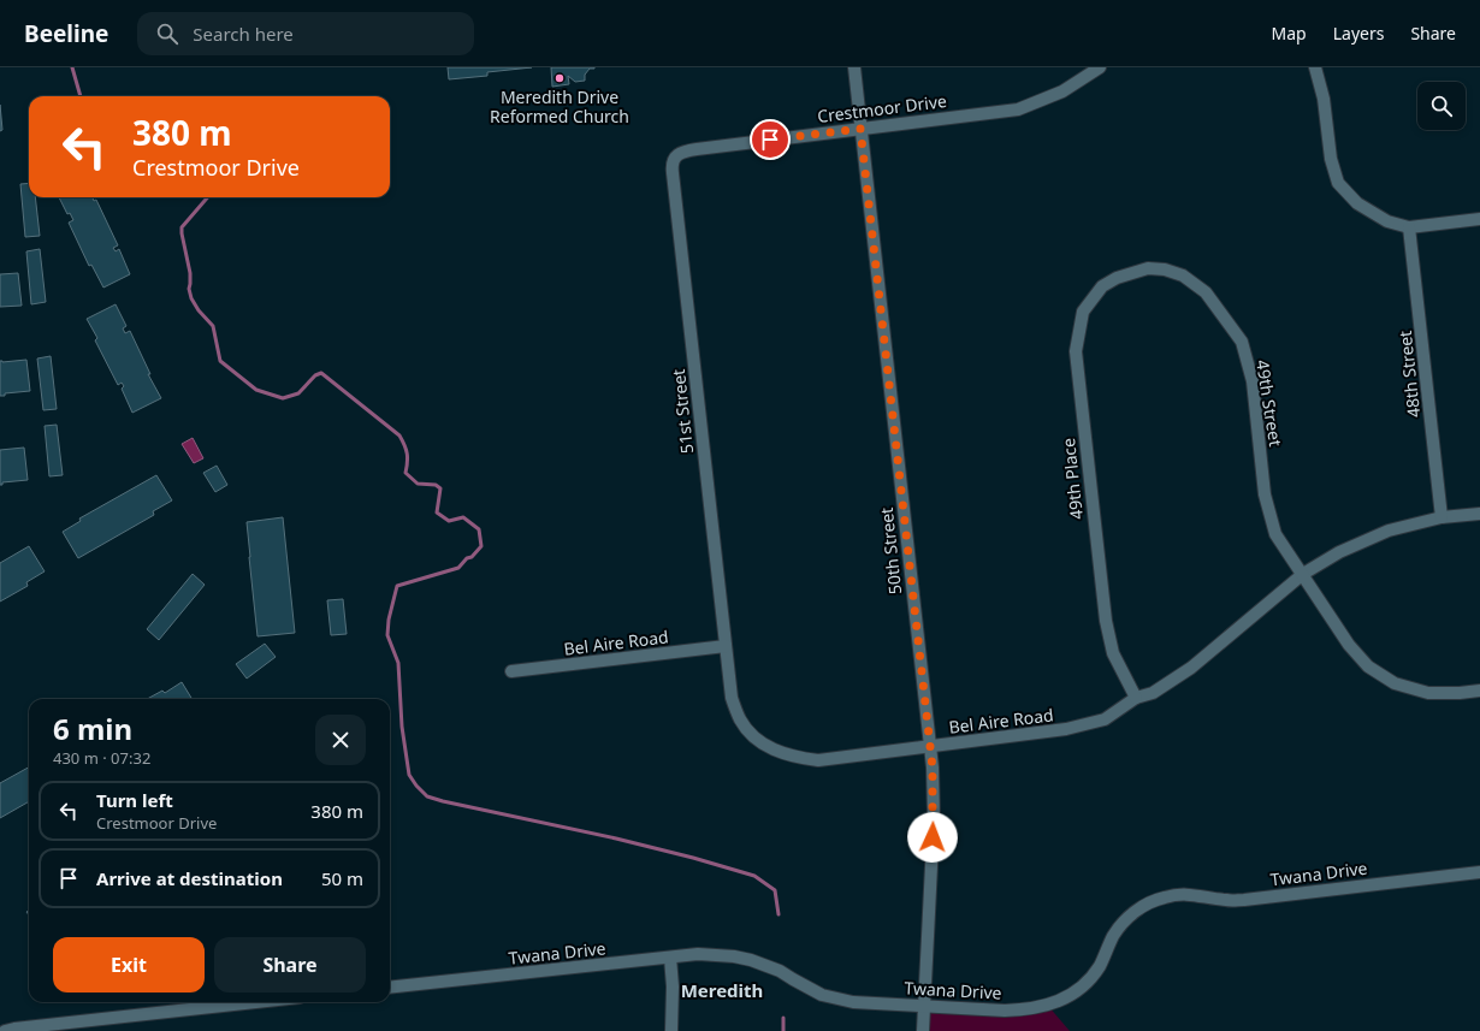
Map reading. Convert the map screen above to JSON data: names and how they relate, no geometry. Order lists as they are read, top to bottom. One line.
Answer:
{"streets":{"street":["Crestmoor Drive","48th Street","49th Street","51st Street","49th Place","50th Street","Bel Aire Road","Twana Drive"]},"crossings":[["Crestmoor Drive","51st Street"],["Crestmoor Drive","50th Street"],["48th Street","Bel Aire Road"],["49th Street","49th Place"],["49th Street","Bel Aire Road"],["51st Street","Bel Aire Road"],["49th Place","Bel Aire Road"],["50th Street","Bel Aire Road"],["50th Street","Twana Drive"]],"districts":["Meredith"],"places":["Meredith Drive Reformed Church"],"page":{"header":"Beeline","search":"Search here","nav":["Map","Layers","Share"],"turn":["380 m","Crestmoor Drive"],"heading":["6 min","430 m · 07:32"],"list":[{"name":"Turn left","note":"Crestmoor Drive","value":"380 m"},{"name":"Arrive at destination","value":"50 m"}],"buttons":["Exit","Share"]}}
